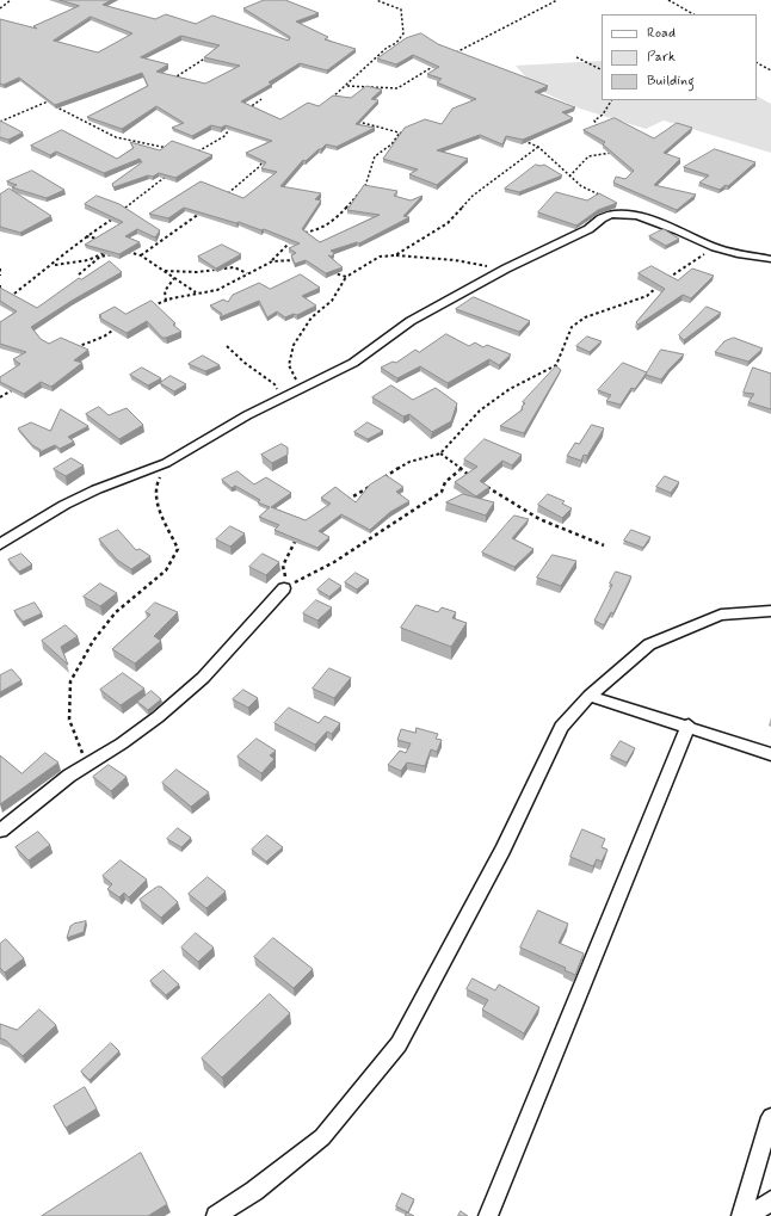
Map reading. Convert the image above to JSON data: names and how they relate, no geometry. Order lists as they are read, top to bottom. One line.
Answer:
{"legend":["Road","Park","Building"]}
